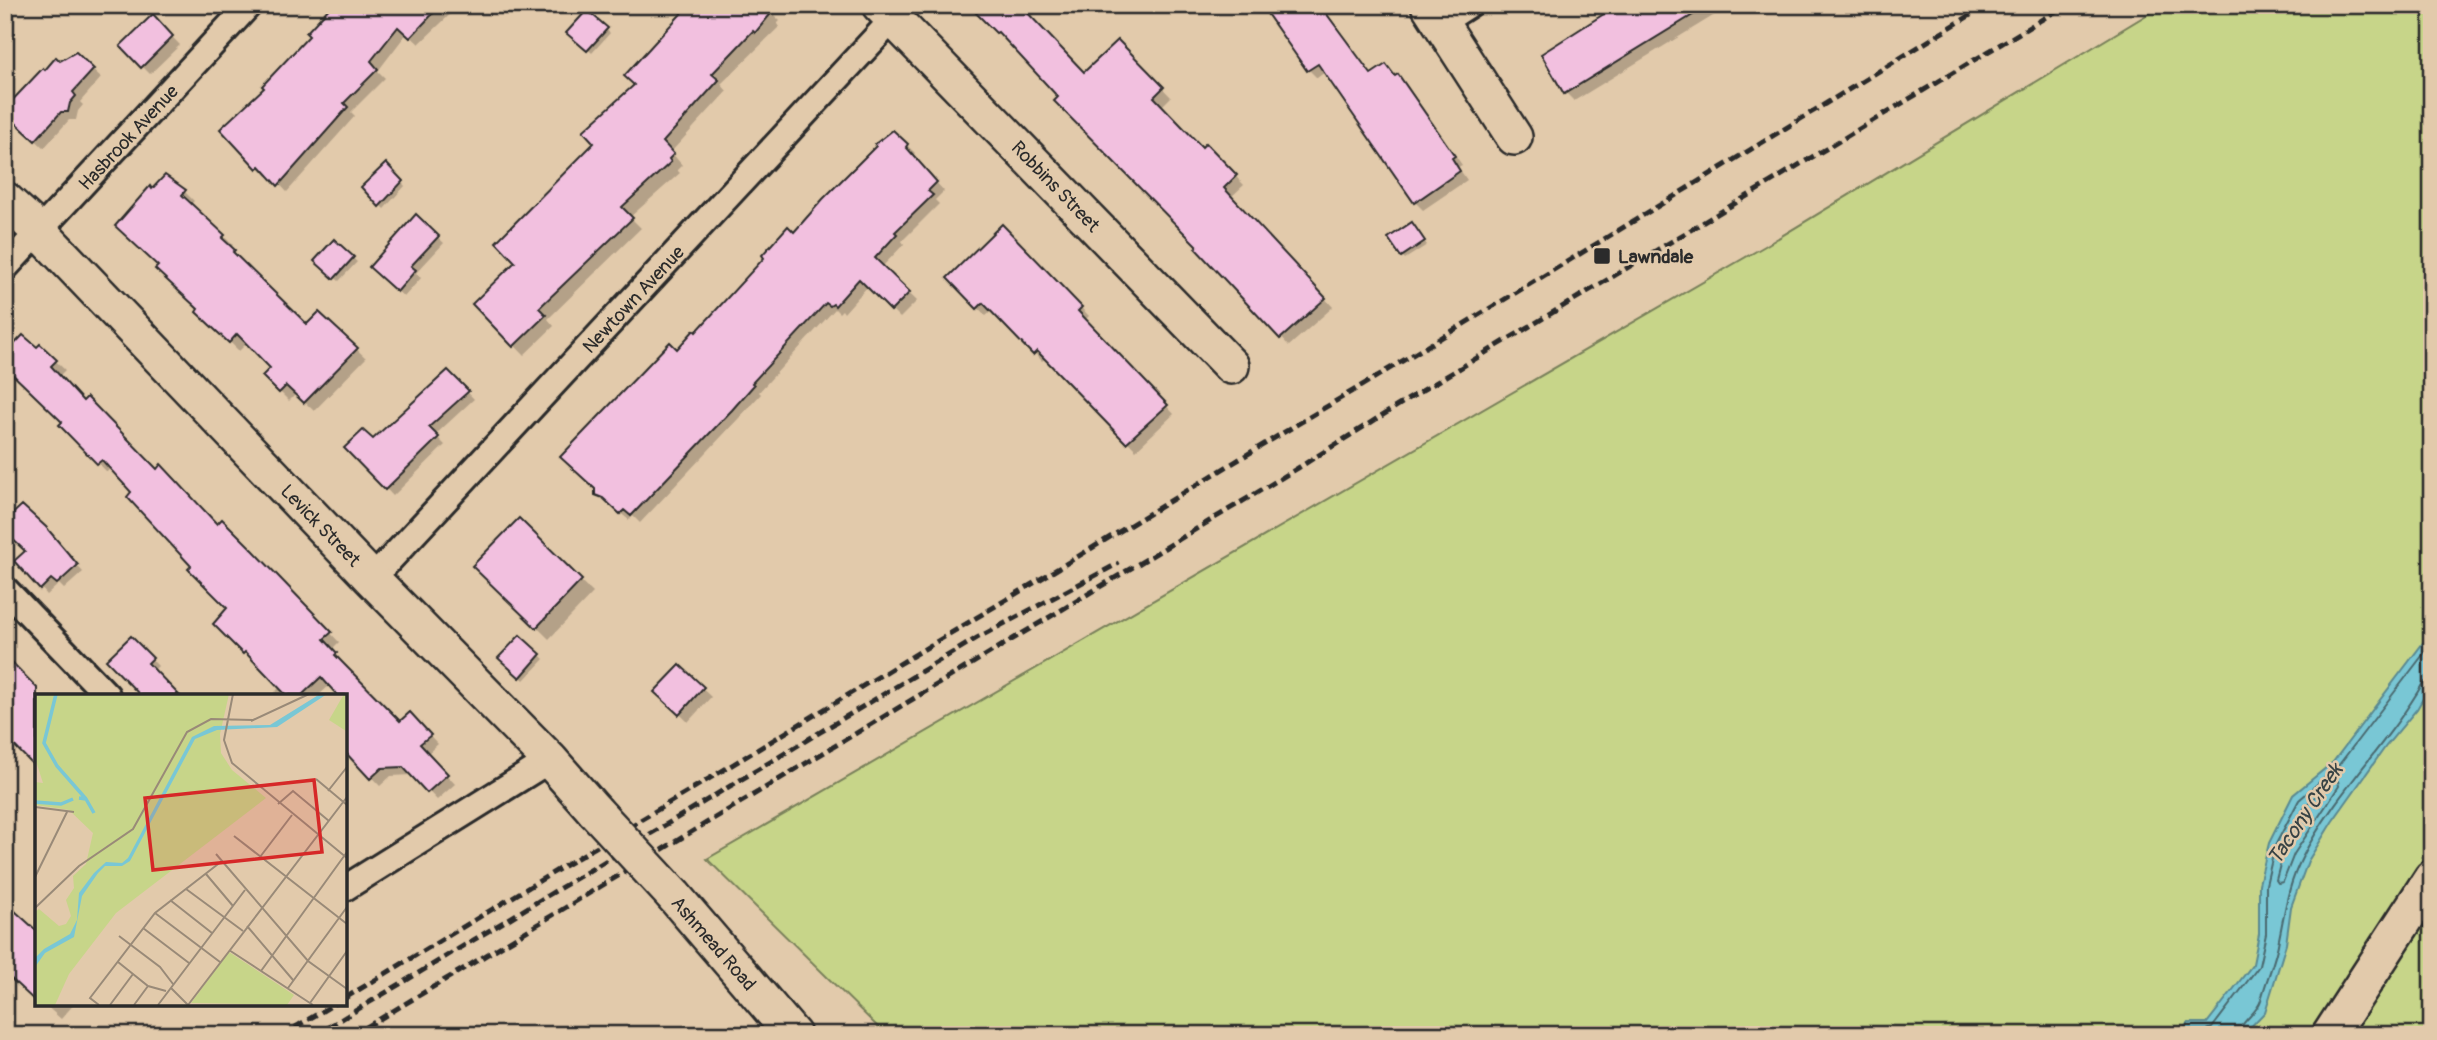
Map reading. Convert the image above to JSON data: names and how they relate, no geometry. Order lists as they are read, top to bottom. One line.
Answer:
{"streets":{"street":["Hasbrook Avenue","Robbins Street","Newtown Avenue","Levick Street","Ashmead Road"]},"crossings":[["Hasbrook Avenue","Levick Street"],["Robbins Street","Newtown Avenue"],["Newtown Avenue","Levick Street"],["Levick Street","Ashmead Road"]],"water":["Tacony Creek"],"places":{"transit":["Lawndale"]}}
